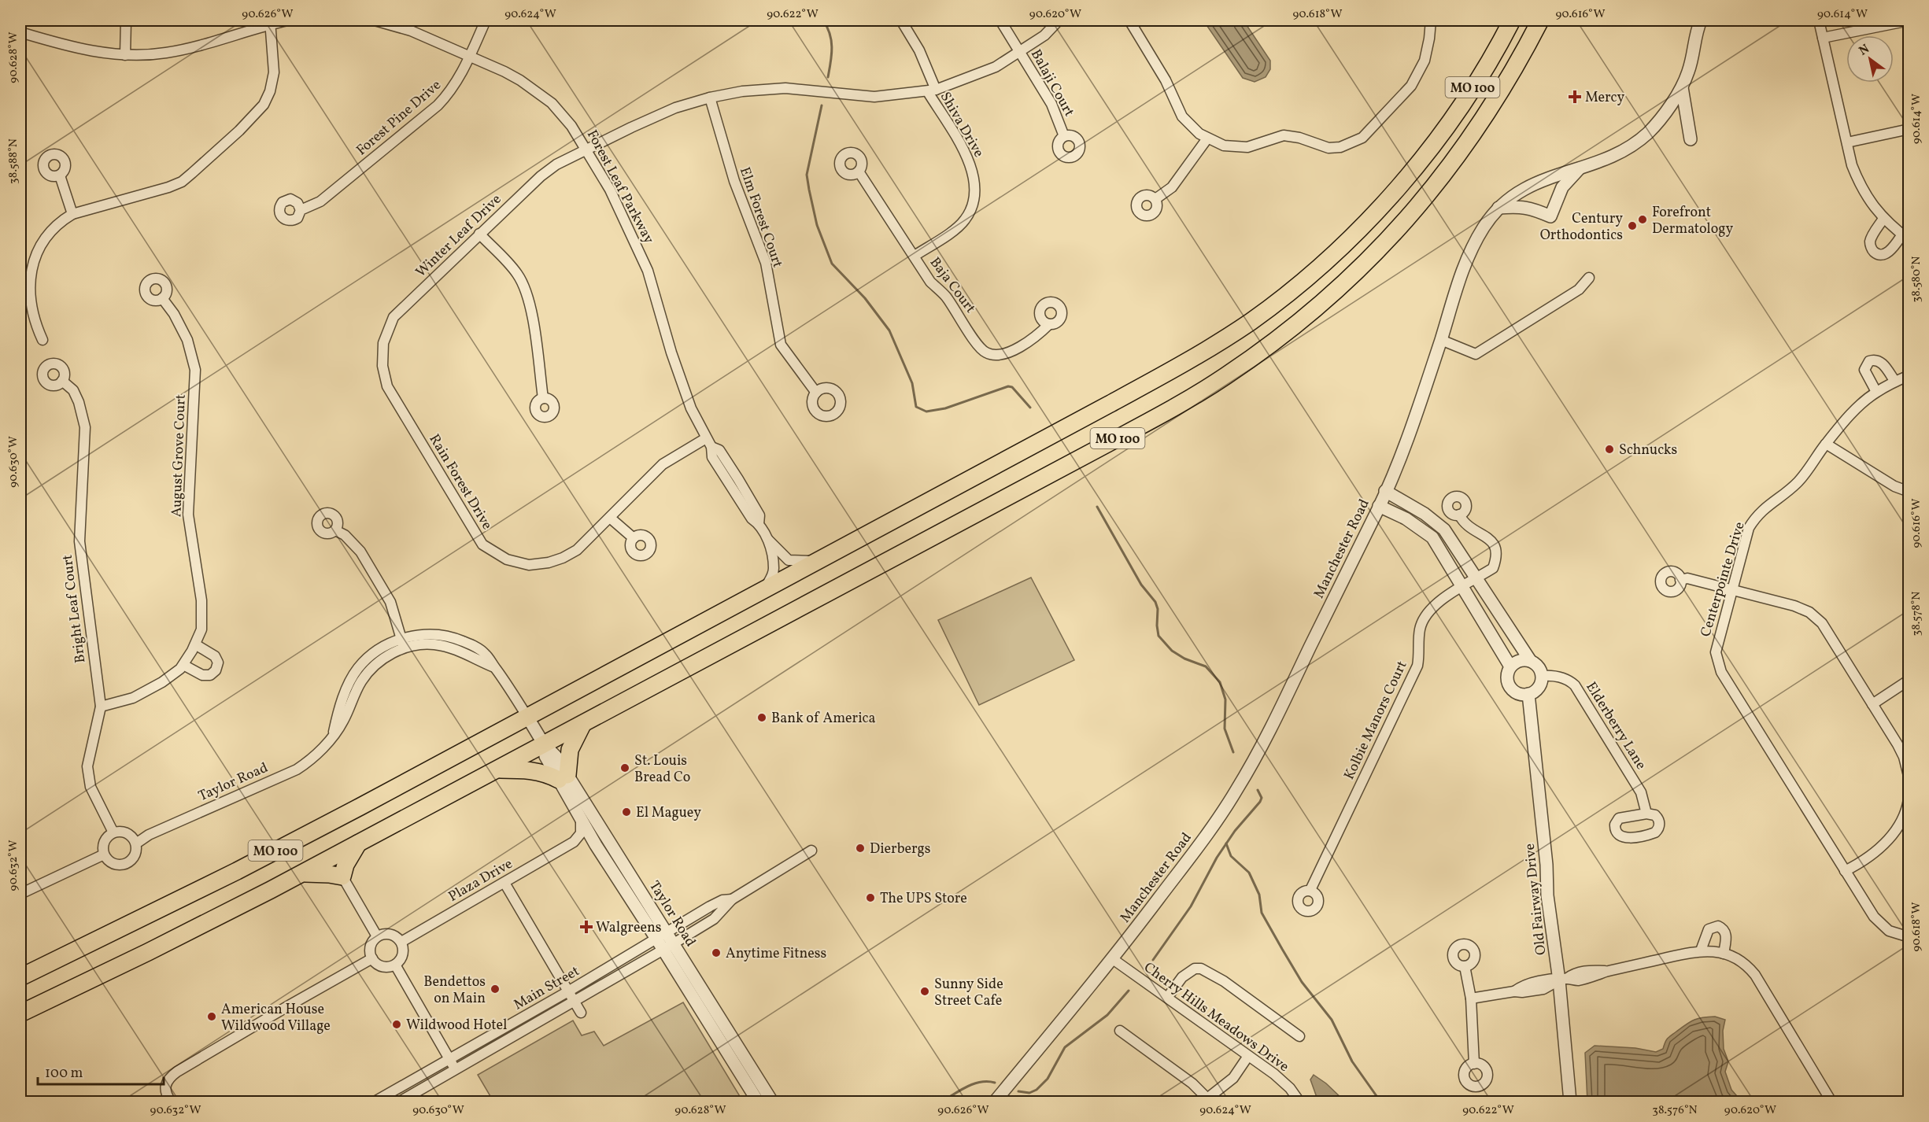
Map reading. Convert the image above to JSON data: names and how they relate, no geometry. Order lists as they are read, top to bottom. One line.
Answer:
{"streets":{"highway":["MO 100"],"street":["Balaji Court","Forest Pine Drive","Shiva Drive","Forest Leaf Parkway","Elm Forest Court","Winter Leaf Drive","Baja Court","August Grove Court","Rain Forest Drive","Manchester Road","Centerpointe Drive","Bright Leaf Court","Kolbie Manors Court","Elderberry Lane","Taylor Road","Plaza Drive","Old Fairway Drive","Main Street","Cherry Hills Meadows Drive"]},"crossings":[["Balaji Court","Winter Leaf Drive"],["MO 100","Forest Leaf Parkway"],["MO 100","Taylor Road"],["Forest Pine Drive","Forest Leaf Parkway"],["Shiva Drive","Winter Leaf Drive"],["Shiva Drive","Baja Court"],["Forest Leaf Parkway","Winter Leaf Drive"],["Forest Leaf Parkway","Rain Forest Drive"],["Elm Forest Court","Winter Leaf Drive"],["Winter Leaf Drive","Rain Forest Drive"],["August Grove Court","Bright Leaf Court"],["Manchester Road","Cherry Hills Meadows Drive"],["Bright Leaf Court","Taylor Road"],["Elderberry Lane","Old Fairway Drive"],["Taylor Road","Main Street"]],"places":{"health":["Mercy","Walgreens"],"other":["Forefront Dermatology","Century Orthodontics","Schnucks","Bank of America","St. Louis Bread Co","El Maguey","Dierbergs","The UPS Store","Anytime Fitness","Bendettos on Main","Sunny Side Street Cafe","American House Wildwood Village","Wildwood Hotel"]},"scale_bar":"100 m","north":"top left","coordinates":["90.626°W","90.624°W","90.622°W","90.620°W","90.618°W","90.616°W","90.614°W","90.628°W","38.588°N","38.580°N","90.630°W","38.578°N","90.632°W","38.576°N"]}
